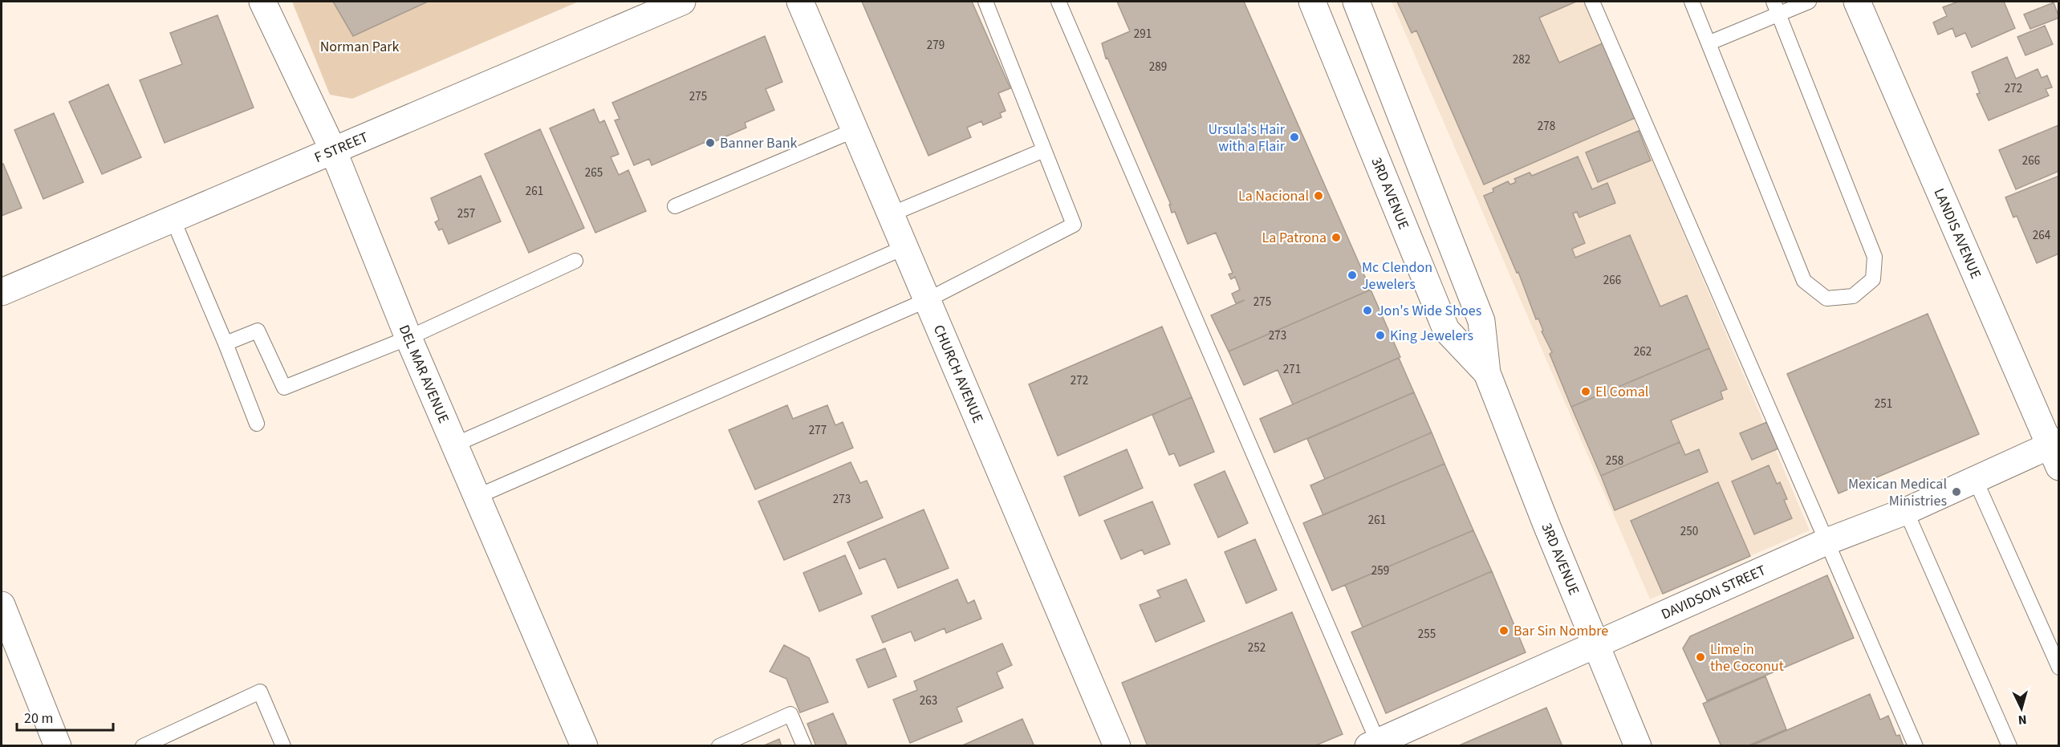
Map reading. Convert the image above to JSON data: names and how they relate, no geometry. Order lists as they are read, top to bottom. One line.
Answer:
{"streets":{"street":["F STREET","3RD AVENUE","LANDIS AVENUE","DEL MAR AVENUE","CHURCH AVENUE","DAVIDSON STREET"]},"crossings":[["F STREET","DEL MAR AVENUE"],["3RD AVENUE","DAVIDSON STREET"],["LANDIS AVENUE","DAVIDSON STREET"]],"parks":["Norman Park"],"places":["Ursula's Hair with a Flair","Banner Bank","La Nacional","La Patrona","Mc Clendon Jewelers","Jon's Wide Shoes","King Jewelers","El Comal","Mexican Medical Ministries","Bar Sin Nombre","Lime in the Coconut"],"house_numbers":["291","279","282","289","272","275","278","266","265","261","257","264","266","275","273","262","271","272","251","277","258","273","261","250","259","255","252","263"],"scale_bar":"20 m","north":"bottom"}
